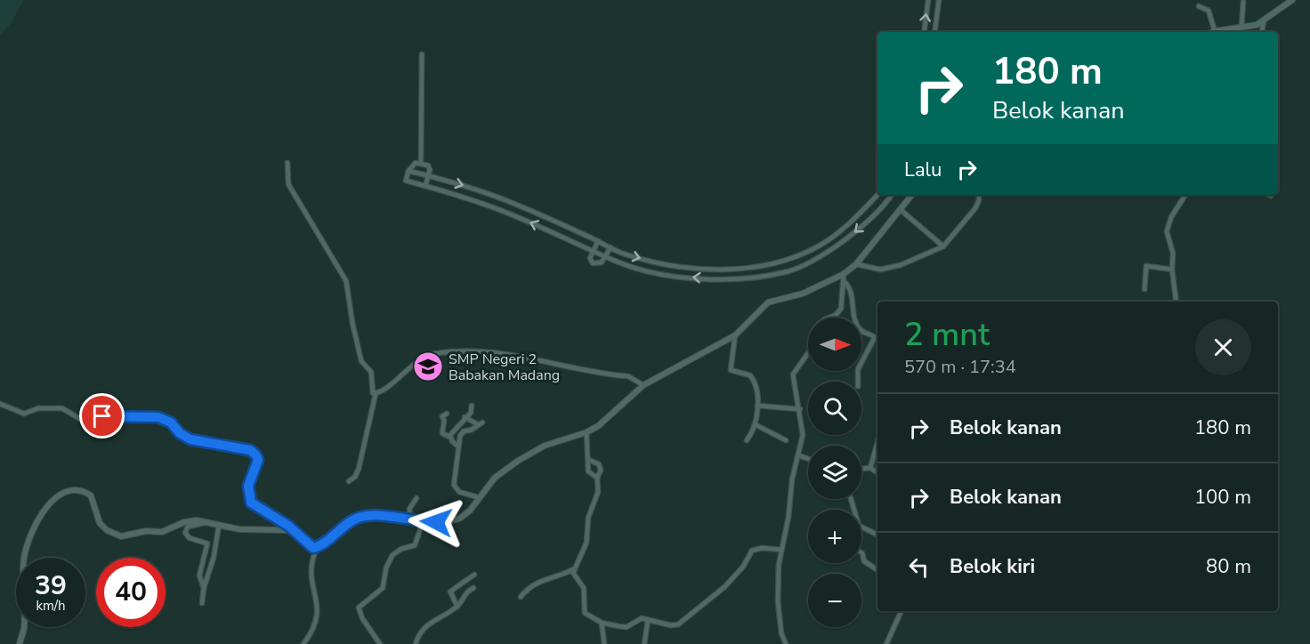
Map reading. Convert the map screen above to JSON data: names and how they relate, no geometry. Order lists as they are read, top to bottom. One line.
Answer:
{"places":{"school or university":["SMP Negeri 2 Babakan Madang"]},"north":"right","page":{"turn":["180 m","Belok kanan"],"then":"Lalu","heading":["2 mnt","570 m · 17:34"],"map_buttons":["+","−"],"list":[{"name":"Belok kanan","value":"180 m"},{"name":"Belok kanan","value":"100 m"},{"name":"Belok kiri","value":"80 m"}],"speed":"39 km/h","limit":"40"}}
